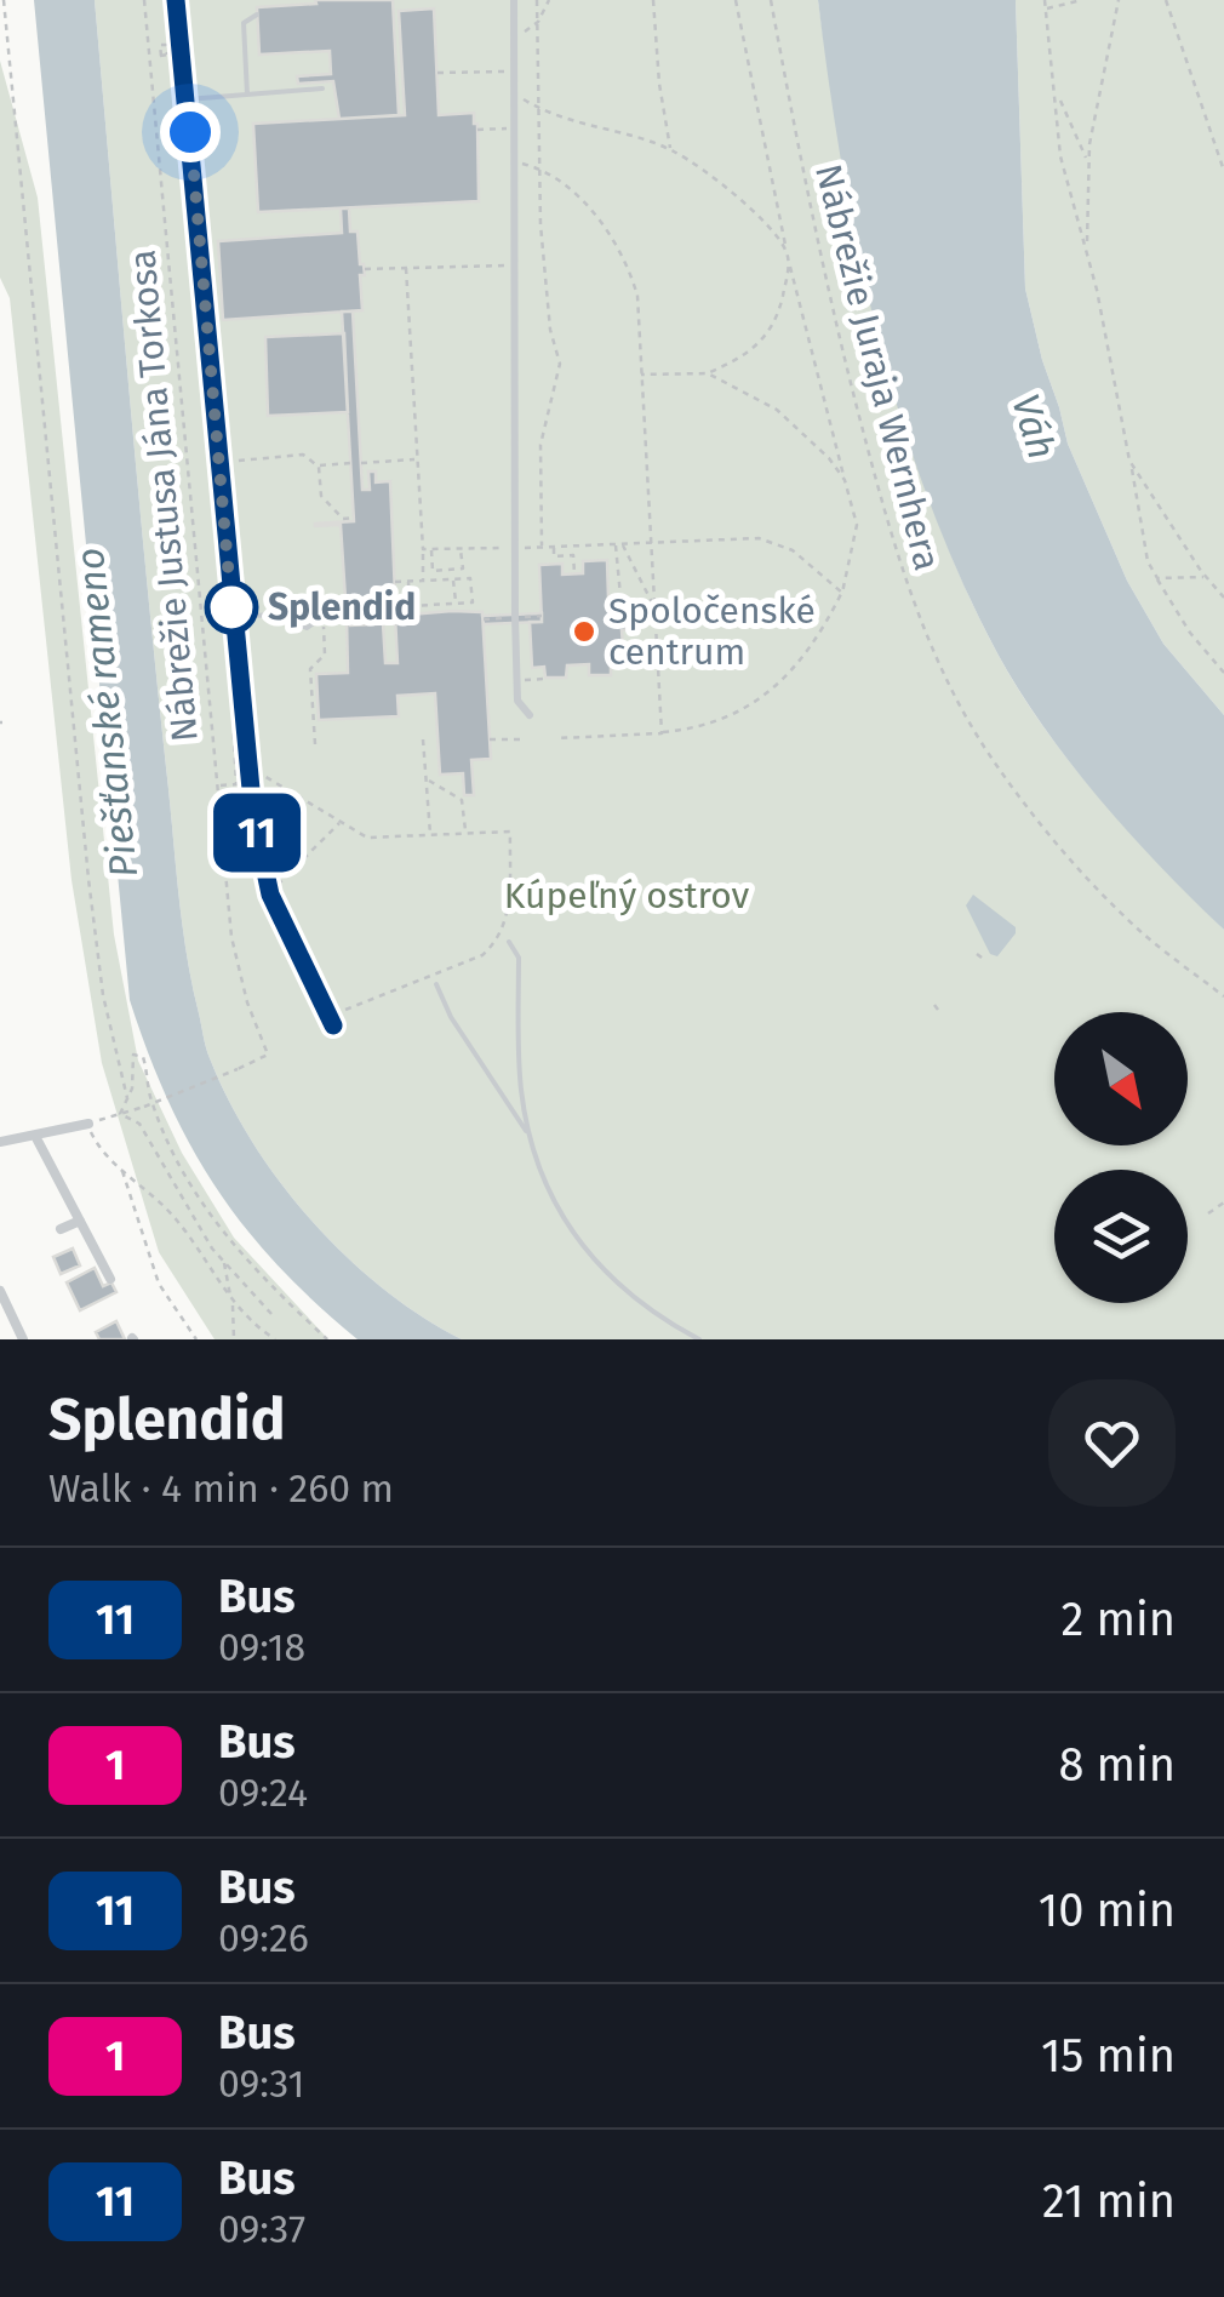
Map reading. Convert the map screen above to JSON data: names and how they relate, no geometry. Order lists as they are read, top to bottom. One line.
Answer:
{"streets":{"path":["Nábrežie Juraja Wernhera","Nábrežie Justusa Jána Torkosa"]},"water":["Váh","Piešťanské rameno"],"parks":["Kúpeľný ostrov"],"places":["Splendid","Spoločenské centrum"],"lines":["bus line 11"],"north":"bottom right","page":{"on_map":"11","heading":["Splendid","Walk · 4 min · 260 m"],"list":[{"mark":"11","name":"Bus","note":"09:18","value":"2 min"},{"mark":"1","name":"Bus","note":"09:24","value":"8 min"},{"mark":"11","name":"Bus","note":"09:26","value":"10 min"},{"mark":"1","name":"Bus","note":"09:31","value":"15 min"},{"mark":"11","name":"Bus","note":"09:37","value":"21 min"}]}}
